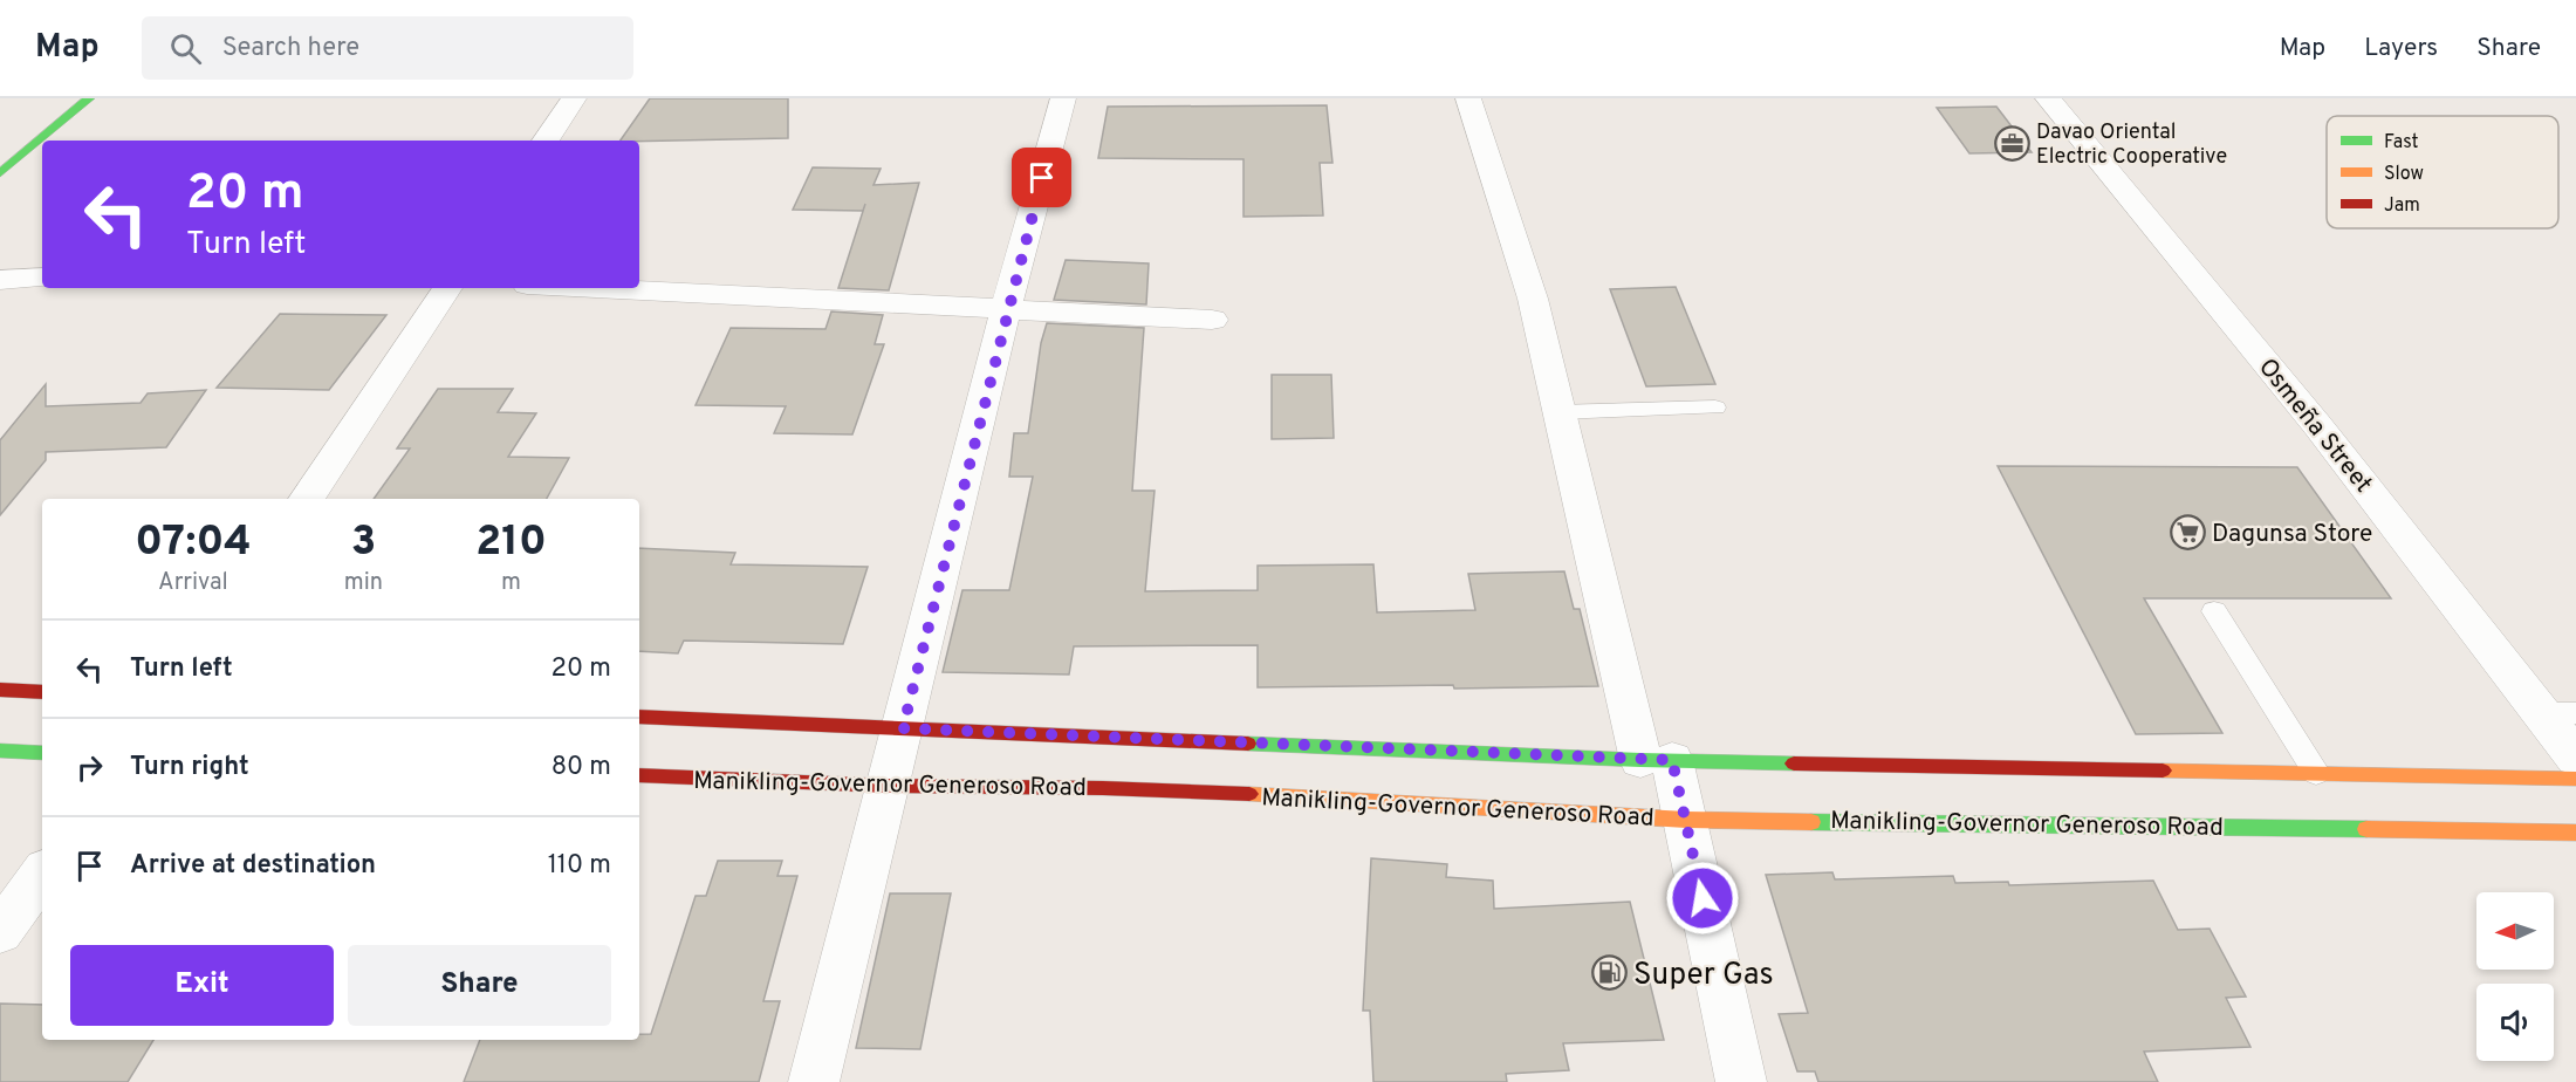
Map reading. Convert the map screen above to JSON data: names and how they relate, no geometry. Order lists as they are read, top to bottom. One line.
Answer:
{"streets":{"main road":["Manikling-Governor Generoso Road"],"street":["Osmeña Street"]},"places":{"office":["Davao Oriental Electric Cooperative"],"supermarket":["Dagunsa Store"],"fuel station":["Super Gas"]},"legend":["Fast","Slow","Jam"],"north":"left","page":{"header":"Map","search":"Search here","nav":["Map","Layers","Share"],"turn":["20 m","Turn left"],"eta":["07:04","Arrival","3","min","210","m"],"list":[{"name":"Turn left","value":"20 m"},{"name":"Turn right","value":"80 m"},{"name":"Arrive at destination","value":"110 m"}],"buttons":["Exit","Share"]}}
